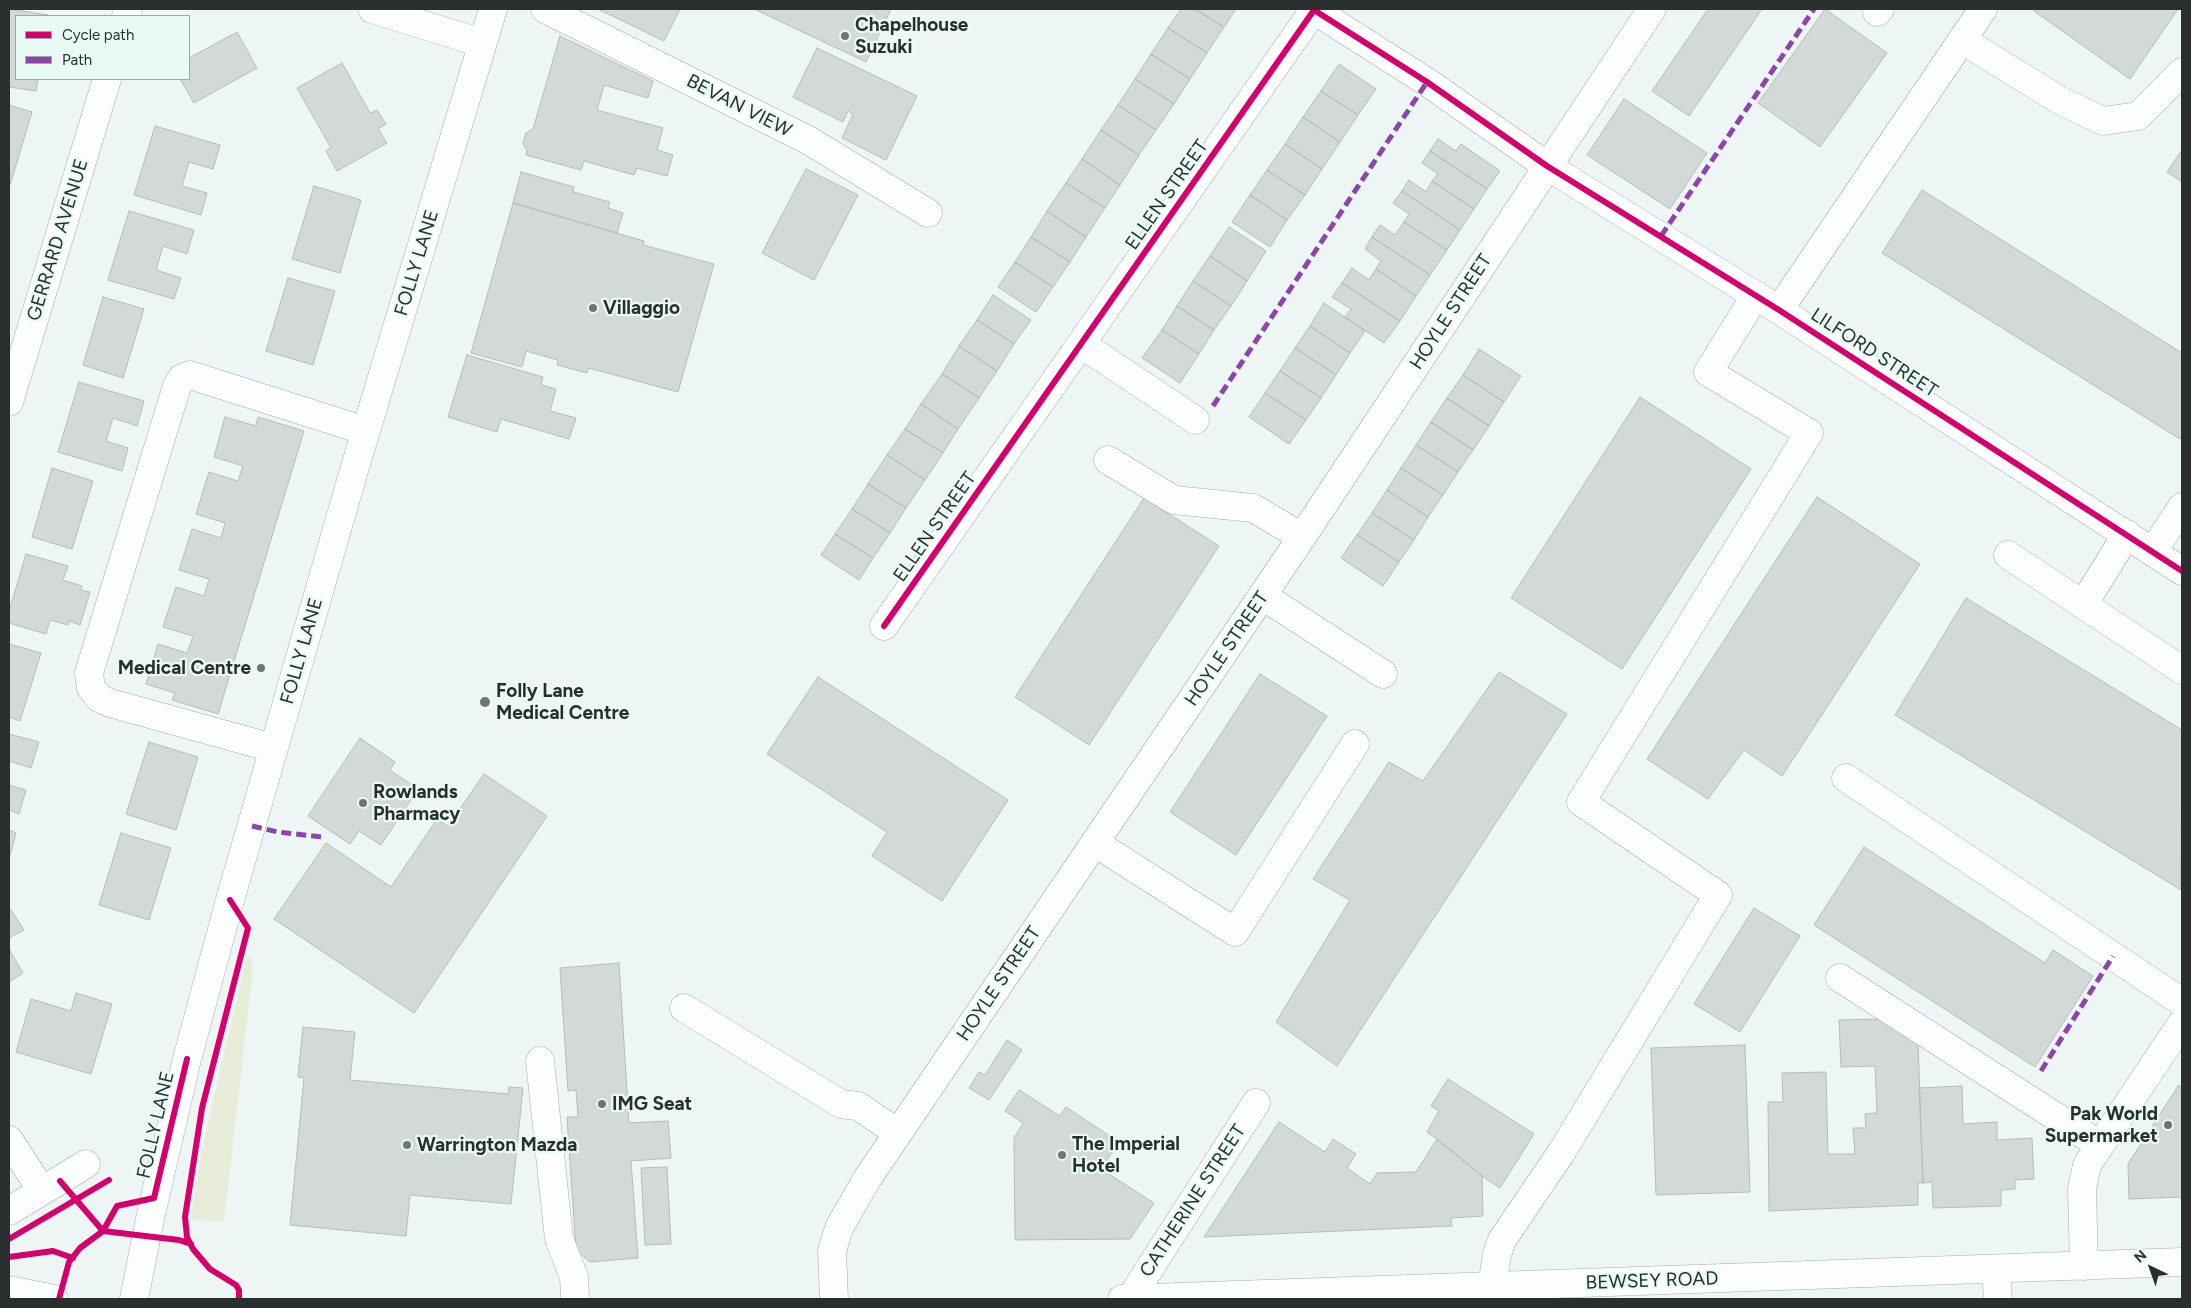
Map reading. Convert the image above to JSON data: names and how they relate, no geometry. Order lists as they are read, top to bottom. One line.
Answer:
{"streets":{"street":["BEVAN VIEW","ELLEN STREET","GERRARD AVENUE","FOLLY LANE","HOYLE STREET","LILFORD STREET","CATHERINE STREET","BEWSEY ROAD"]},"crossings":[["ELLEN STREET","HOYLE STREET"],["ELLEN STREET","LILFORD STREET"],["HOYLE STREET","LILFORD STREET"],["CATHERINE STREET","BEWSEY ROAD"]],"places":["Chapelhouse Suzuki","Villaggio","Medical Centre","Folly Lane Medical Centre","Rowlands Pharmacy","IMG Seat","Pak World Supermarket","Warrington Mazda","The Imperial Hotel"],"legend":["Cycle path","Path"],"north":"top left"}
